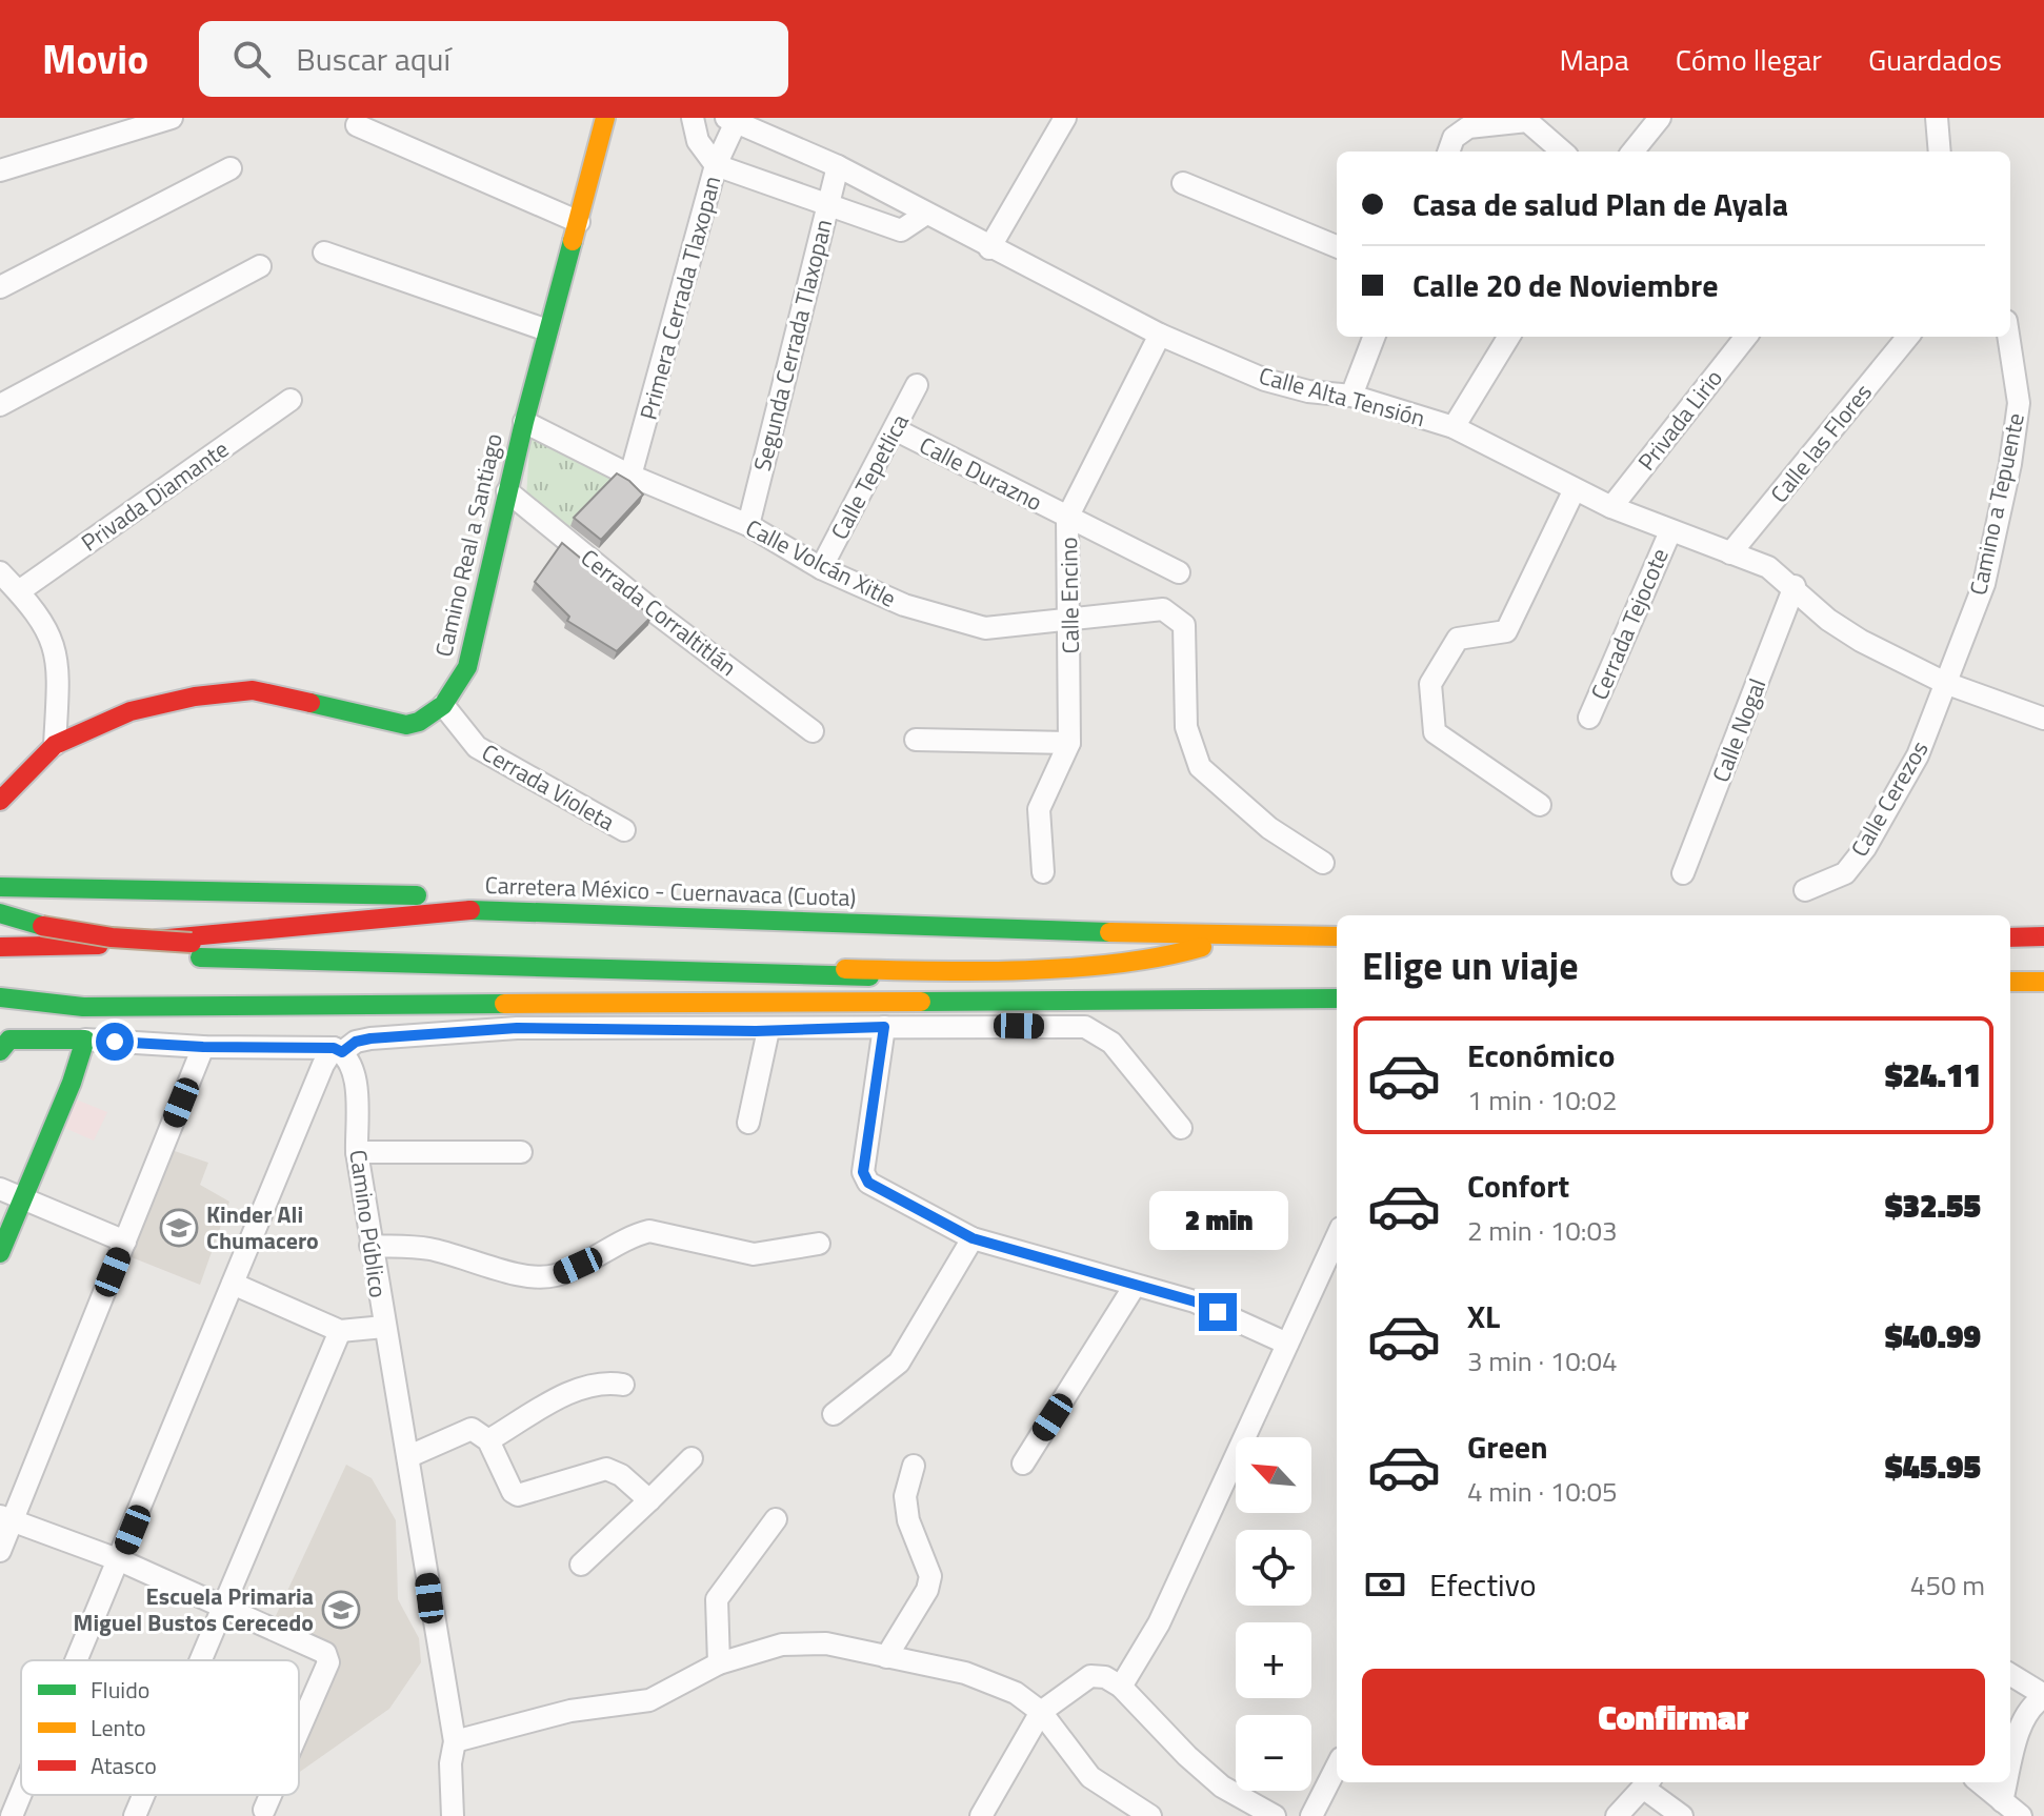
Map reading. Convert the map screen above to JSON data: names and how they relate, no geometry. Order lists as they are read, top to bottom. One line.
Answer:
{"streets":{"main road":["Camino Real a Santiago","Carretera México - Cuernavaca (Cuota)"],"street":["Primera Cerrada Tlaxopan","Segunda Cerrada Tlaxopan","Calle Alta Tensión","Privada Lirio","Calle las Flores","Calle Durazno","Calle Tepetlica","Privada Diamante","Camino a Tepuente","Calle Volcán Xitle","Calle Encino","Cerrada Corraltitlán","Cerrada Tejocote","Calle Nogal","Cerrada Violeta","Calle Cerezos","Camino Público"]},"crossings":[["Primera Cerrada Tlaxopan","Calle Alta Tensión"],["Primera Cerrada Tlaxopan","Calle Volcán Xitle"],["Segunda Cerrada Tlaxopan","Calle Alta Tensión"],["Segunda Cerrada Tlaxopan","Calle Volcán Xitle"],["Calle Alta Tensión","Privada Lirio"],["Calle Alta Tensión","Calle las Flores"],["Calle Alta Tensión","Camino a Tepuente"],["Calle Alta Tensión","Calle Encino"],["Calle Alta Tensión","Cerrada Tejocote"],["Calle Alta Tensión","Calle Nogal"],["Calle Alta Tensión","Calle Cerezos"],["Calle Durazno","Calle Tepetlica"],["Calle Durazno","Calle Encino"],["Calle Tepetlica","Calle Volcán Xitle"],["Camino a Tepuente","Calle Cerezos"],["Camino Real a Santiago","Calle Volcán Xitle"],["Camino Real a Santiago","Cerrada Corraltitlán"],["Camino Real a Santiago","Cerrada Violeta"],["Calle Volcán Xitle","Calle Encino"]],"places":{"school or university":["Kinder Ali Chumacero","Escuela Primaria Miguel Bustos Cerecedo"]},"legend":["Fluido","Lento","Atasco"],"north":"top left","page":{"header":"Movio","search":"Buscar aquí","nav":["Mapa","Cómo llegar","Guardados"],"banner":["Casa de salud Plan de Ayala","Calle 20 de Noviembre"],"heading":"Elige un viaje","list":[{"name":"Económico","note":"1 min · 10:02","value":"$24.11"},{"name":"Confort","note":"2 min · 10:03","value":"$32.55"},{"name":"XL","note":"3 min · 10:04","value":"$40.99"},{"name":"Green","note":"4 min · 10:05","value":"$45.95"}],"bubble":"2 min","map_buttons":["+","−"],"pay":["Efectivo","450 m"],"buttons":"Confirmar"}}
